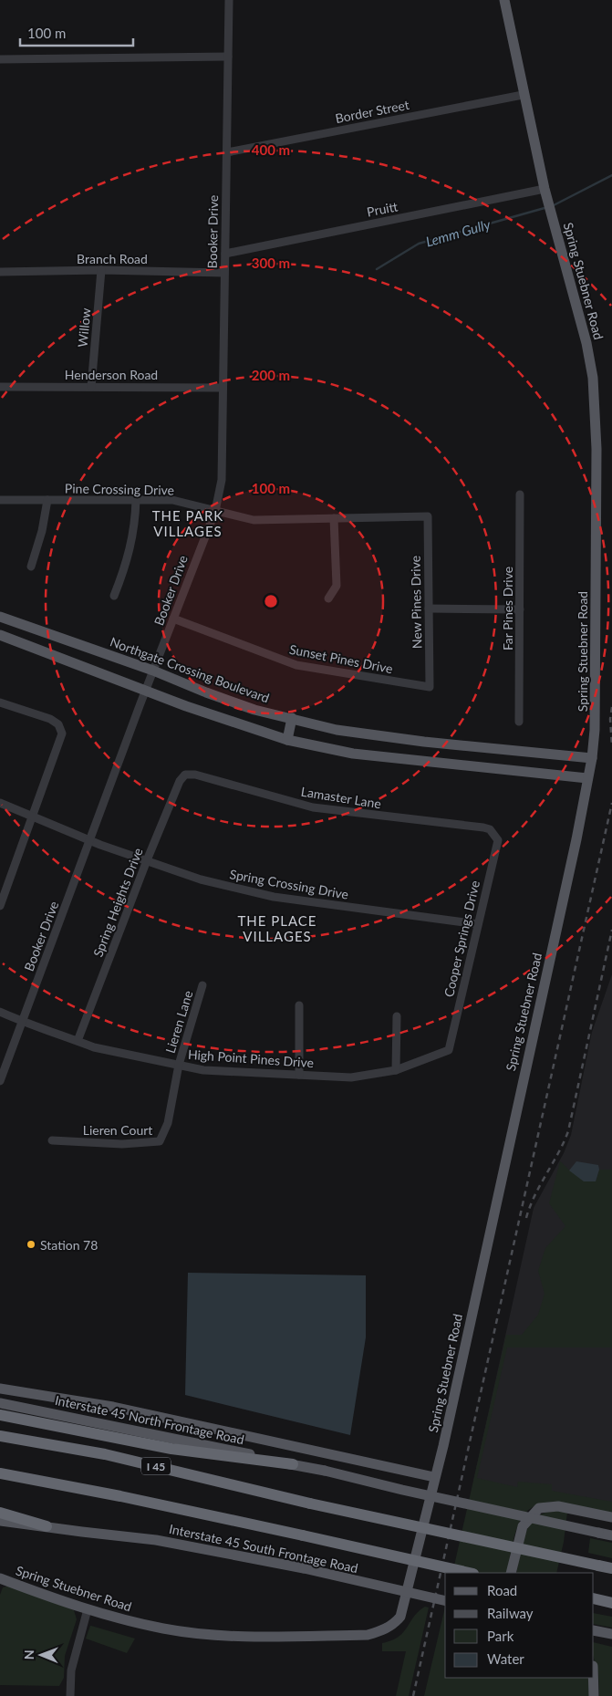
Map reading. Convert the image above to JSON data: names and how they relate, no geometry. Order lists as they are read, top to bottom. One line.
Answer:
{"streets":{"highway":["I 45"],"main road":["Spring Stuebner Road","Northgate Crossing Boulevard","Interstate 45 North Frontage Road","Interstate 45 South Frontage Road"],"street":["Border Street","Pruitt","Booker Drive","Branch Road","Willow","Henderson Road","Pine Crossing Drive","New Pines Drive","Far Pines Drive","Sunset Pines Drive","Lamaster Lane","Spring Crossing Drive","Spring Heights Drive","Cooper Springs Drive","Lieren Lane","High Point Pines Drive","Lieren Court"]},"crossings":[["Border Street","Booker Drive"],["Border Street","Spring Stuebner Road"],["Pruitt","Booker Drive"],["Pruitt","Spring Stuebner Road"],["Booker Drive","Branch Road"],["Booker Drive","Henderson Road"],["Booker Drive","Pine Crossing Drive"],["Booker Drive","Sunset Pines Drive"],["Booker Drive","Northgate Crossing Boulevard"],["Booker Drive","Spring Crossing Drive"],["Booker Drive","High Point Pines Drive"],["Branch Road","Willow"],["Spring Stuebner Road","Northgate Crossing Boulevard"],["Willow","Henderson Road"],["Pine Crossing Drive","New Pines Drive"],["New Pines Drive","Sunset Pines Drive"],["Lamaster Lane","Spring Heights Drive"],["Lamaster Lane","Cooper Springs Drive"],["Spring Crossing Drive","Spring Heights Drive"],["Spring Crossing Drive","Cooper Springs Drive"],["Spring Heights Drive","High Point Pines Drive"],["Cooper Springs Drive","High Point Pines Drive"],["Lieren Lane","High Point Pines Drive"],["Lieren Lane","Lieren Court"],["High Point Pines Drive","Lieren Court"]],"districts":["THE PARK VILLAGES","THE PLACE VILLAGES"],"water":["Lemm Gully"],"places":["Station 78"],"legend":["Road","Railway","Park","Water"],"scale_bar":"100 m","north":"left","rings":["400 m","300 m","200 m","100 m"]}
